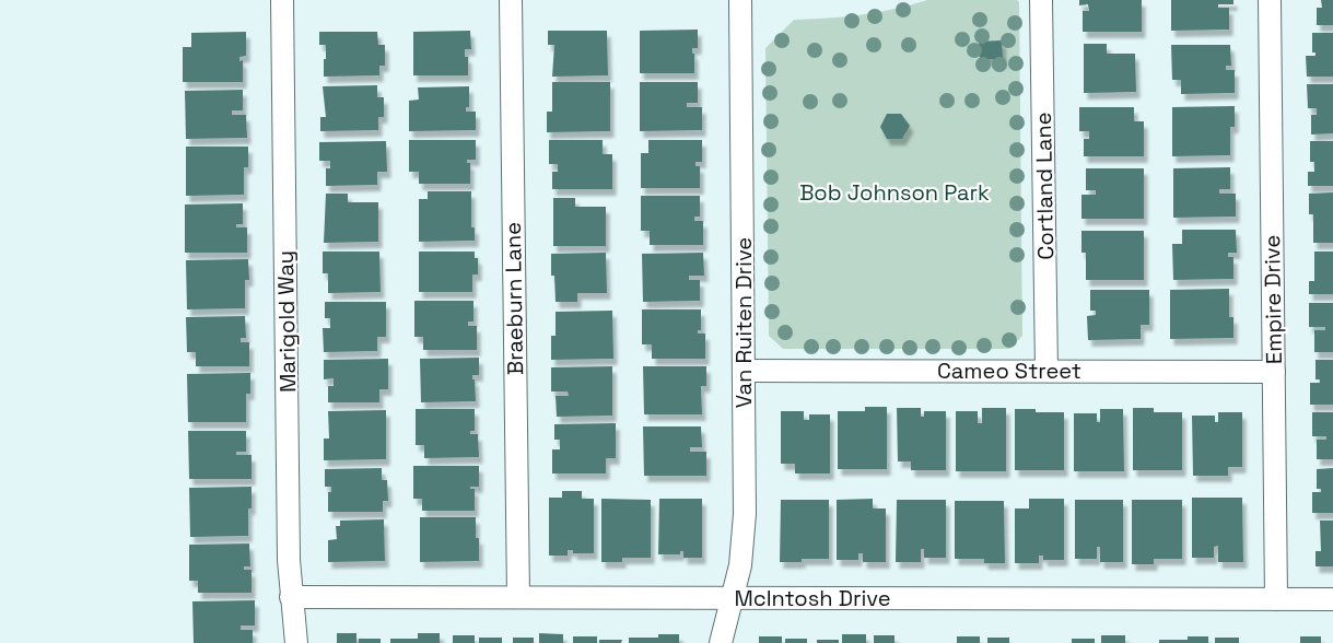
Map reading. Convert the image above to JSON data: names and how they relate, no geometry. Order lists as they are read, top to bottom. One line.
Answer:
{"streets":{"street":["Cortland Lane","Braeburn Lane","Empire Drive","Marigold Way","Van Ruiten Drive","Cameo Street","McIntosh Drive"]},"crossings":[["Cortland Lane","Cameo Street"],["Braeburn Lane","McIntosh Drive"],["Empire Drive","Cameo Street"],["Empire Drive","McIntosh Drive"],["Marigold Way","McIntosh Drive"],["Van Ruiten Drive","Cameo Street"],["Van Ruiten Drive","McIntosh Drive"]],"parks":["Bob Johnson Park"]}
